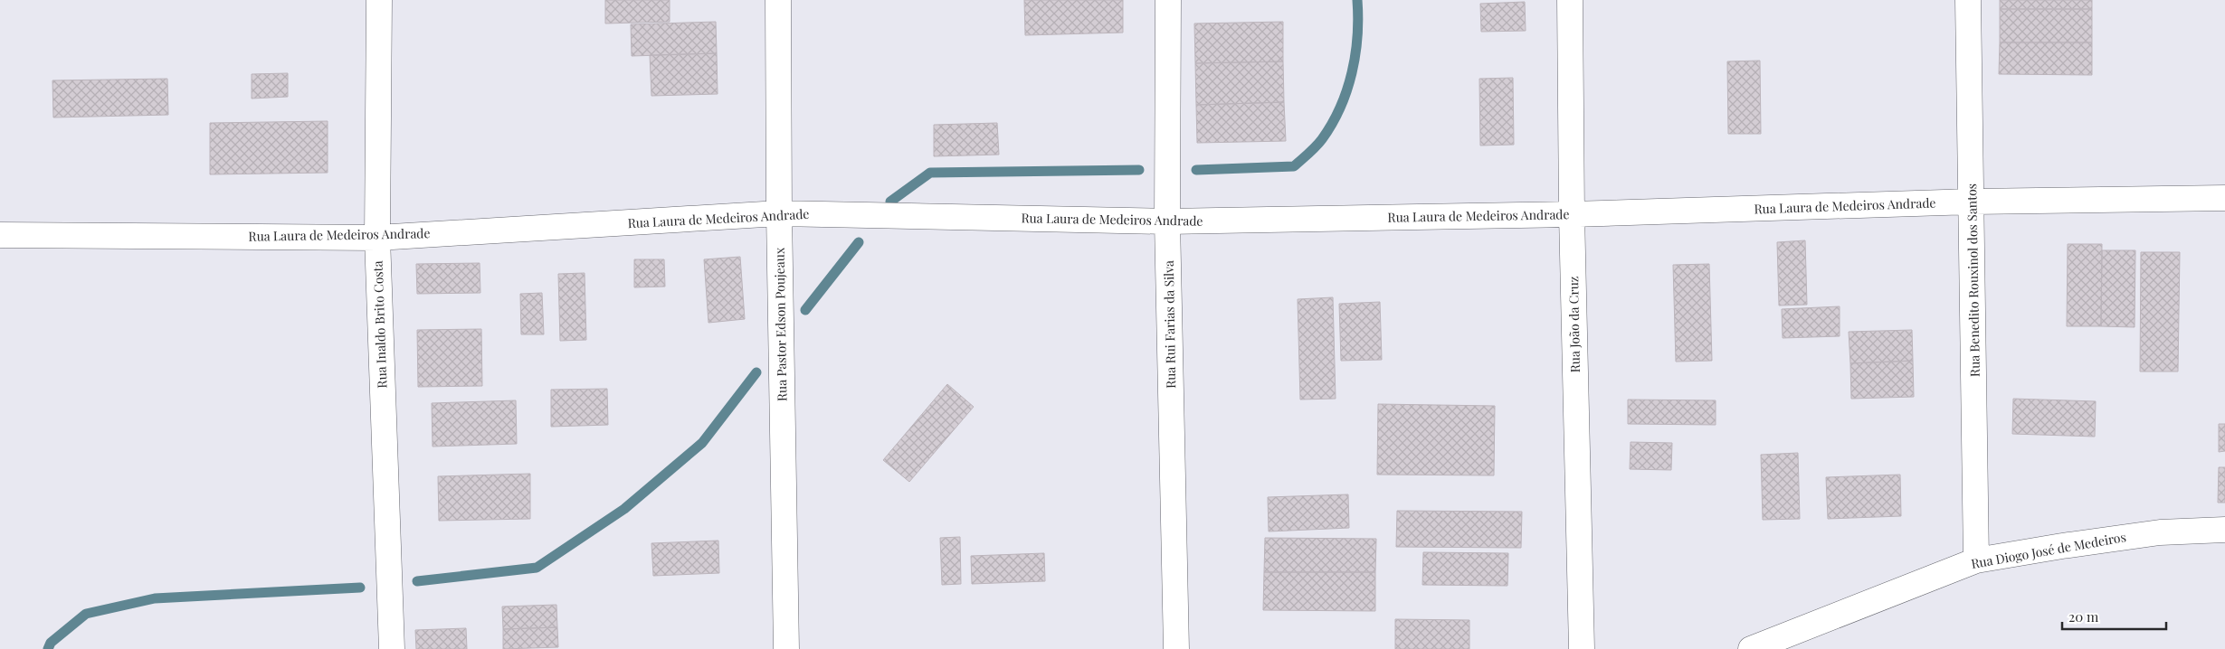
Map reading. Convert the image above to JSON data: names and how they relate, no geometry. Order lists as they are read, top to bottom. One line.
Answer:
{"streets":{"street":["Rua Laura de Medeiros Andrade","Rua Benedito Rouxinol dos Santos","Rua Inaldo Brito Costa","Rua Pastor Edson Poujeaux","Rua Rui Farias da Silva","Rua João da Cruz","Rua Diogo José de Medeiros"]},"crossings":[["Rua Laura de Medeiros Andrade","Rua Benedito Rouxinol dos Santos"],["Rua Laura de Medeiros Andrade","Rua Inaldo Brito Costa"],["Rua Laura de Medeiros Andrade","Rua Pastor Edson Poujeaux"],["Rua Laura de Medeiros Andrade","Rua Rui Farias da Silva"],["Rua Laura de Medeiros Andrade","Rua João da Cruz"],["Rua Benedito Rouxinol dos Santos","Rua Diogo José de Medeiros"]],"scale_bar":"20 m"}
